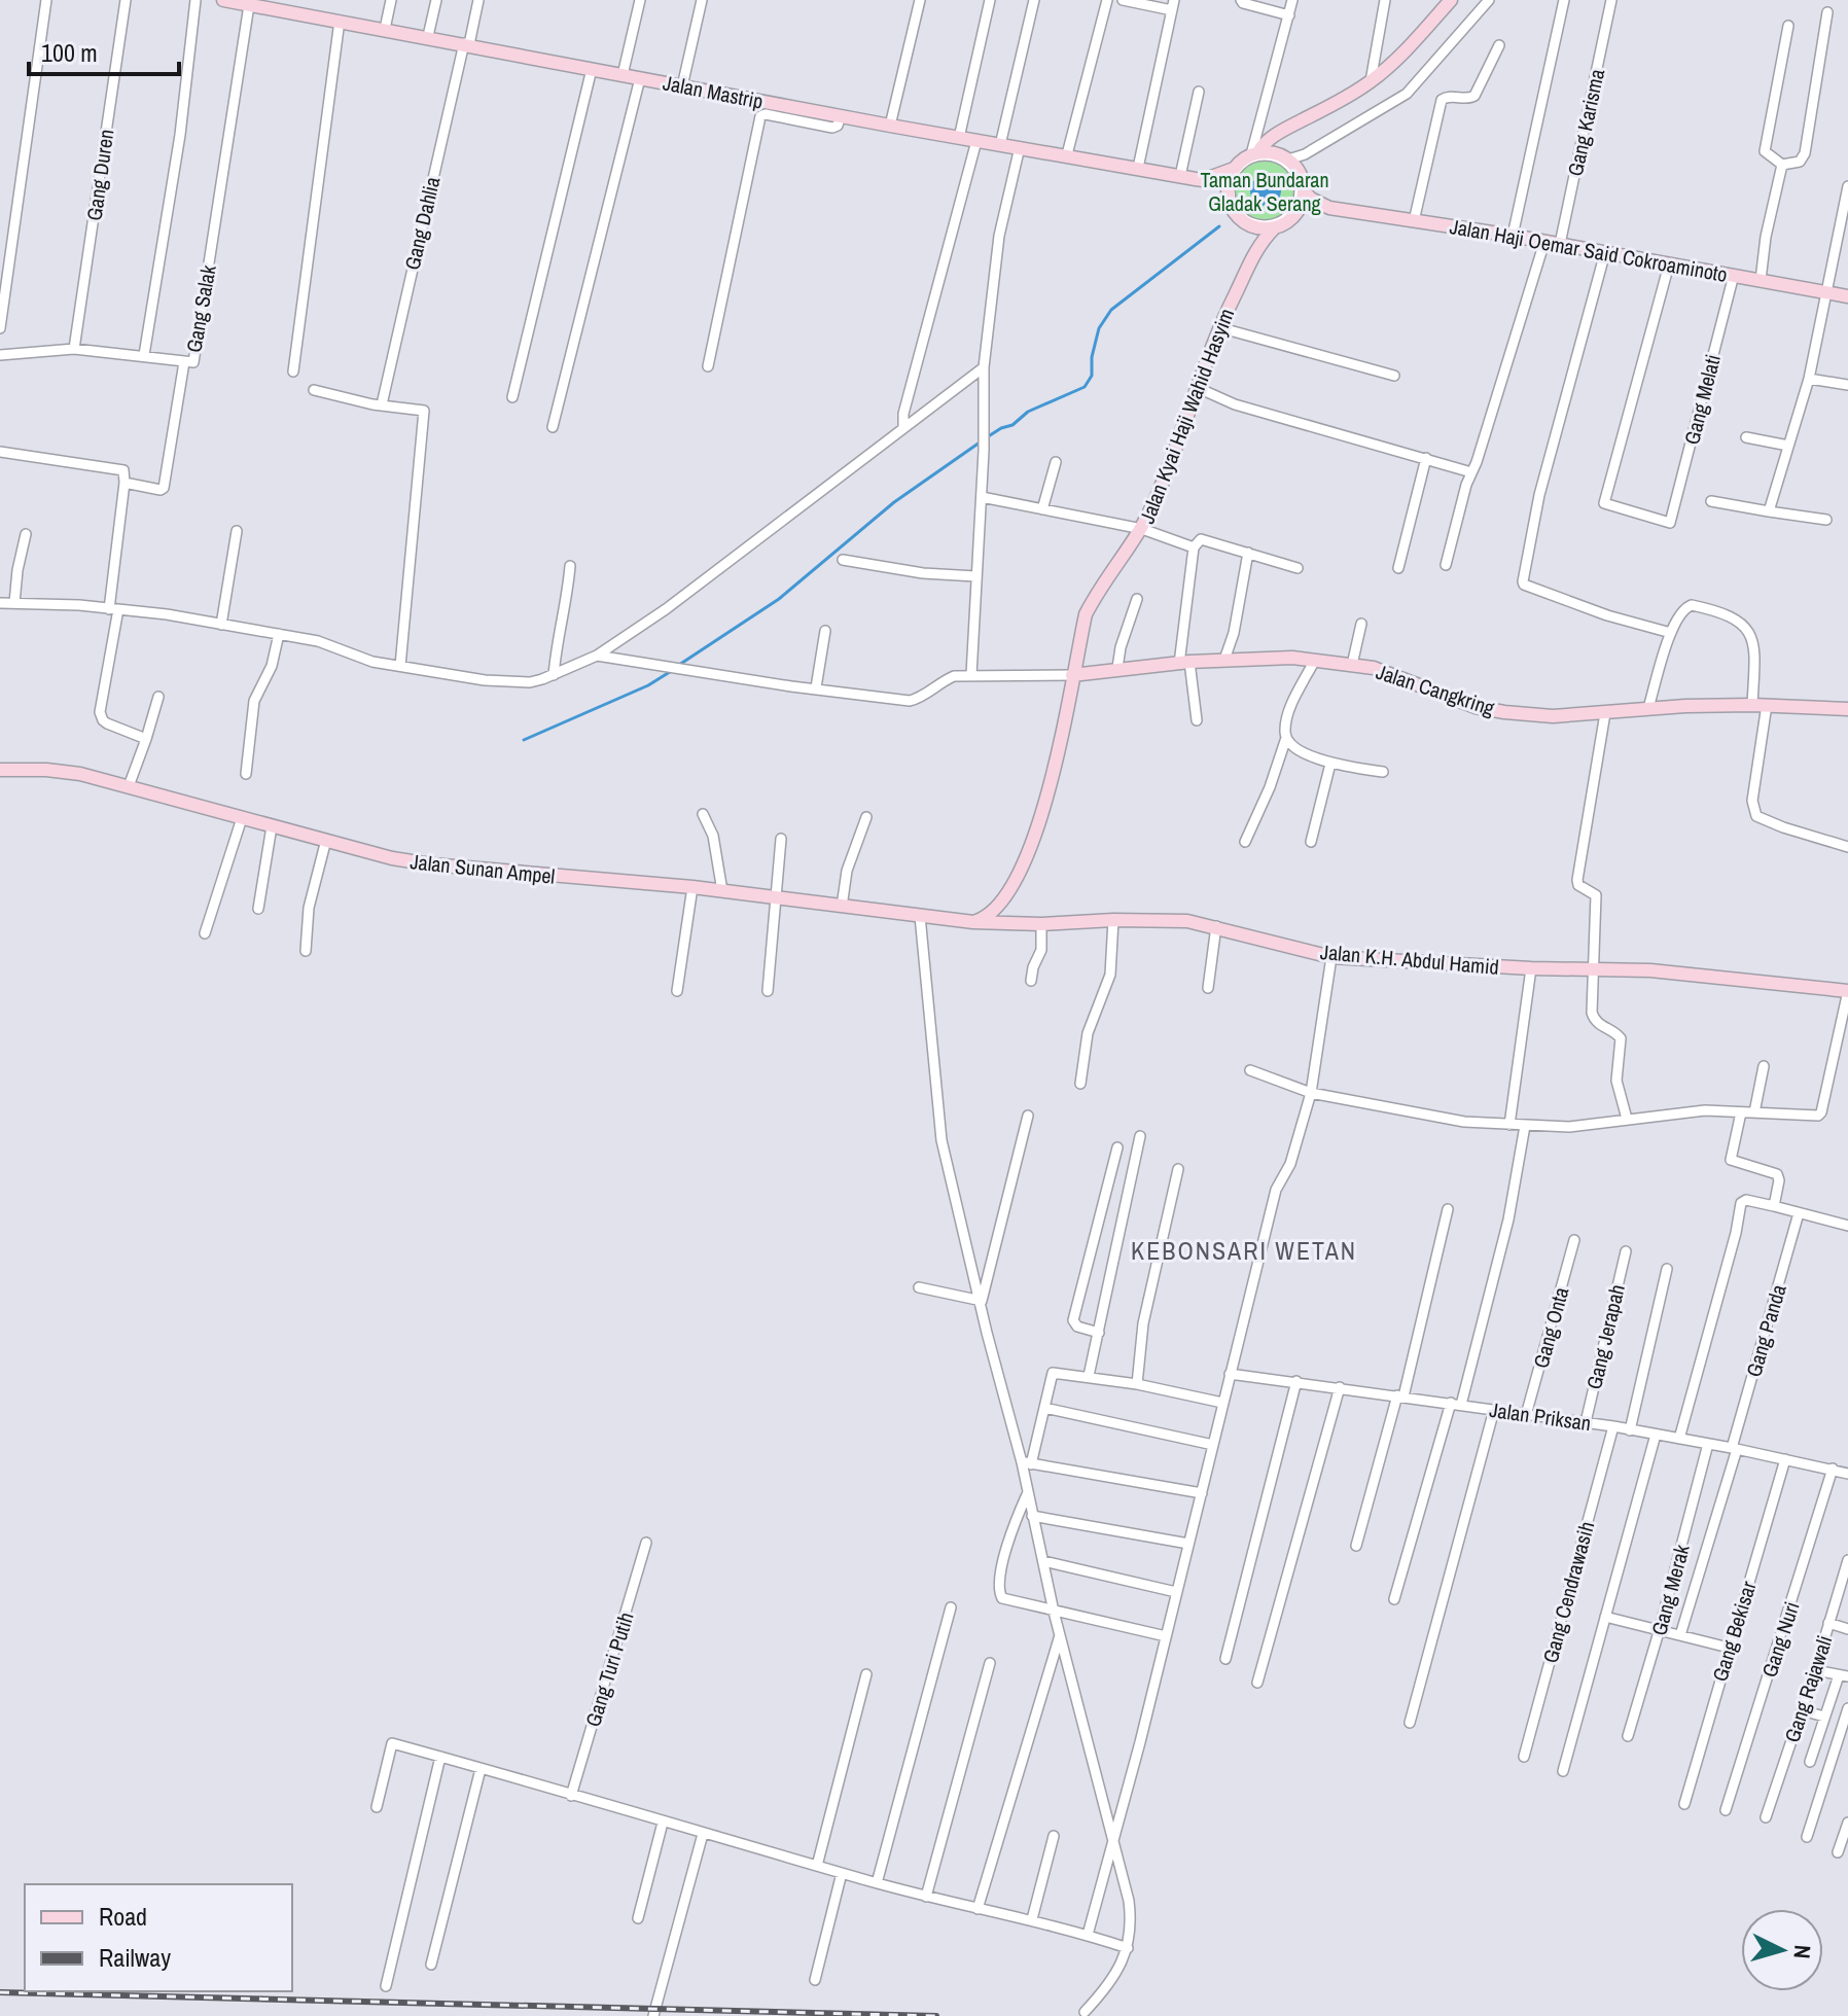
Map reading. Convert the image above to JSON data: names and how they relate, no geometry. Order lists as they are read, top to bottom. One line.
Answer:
{"streets":{"main road":["Jalan Mastrip","Jalan Haji Oemar Said Cokroaminoto","Jalan Kyai Haji Wahid Hasyim","Jalan Cangkring","Jalan Sunan Ampel","Jalan K.H. Abdul Hamid"],"street":["Gang Karisma","Gang Duren","Gang Dahlia","Gang Salak","Gang Melati","Gang Onta","Gang Panda","Gang Jerapah","Jalan Priksan","Gang Merak","Gang Cendrawasih","Gang Bekisar","Gang Nuri","Gang Turi Putih","Gang Rajawali"]},"crossings":[["Jalan Mastrip","Gang Dahlia"],["Jalan Mastrip","Gang Salak"],["Gang Karisma","Jalan Haji Oemar Said Cokroaminoto"],["Jalan Haji Oemar Said Cokroaminoto","Gang Melati"],["Jalan Kyai Haji Wahid Hasyim","Jalan Cangkring"],["Jalan Sunan Ampel","Jalan K.H. Abdul Hamid"],["Gang Onta","Jalan Priksan"],["Gang Panda","Jalan Priksan"],["Gang Jerapah","Jalan Priksan"],["Jalan Priksan","Gang Merak"],["Jalan Priksan","Gang Cendrawasih"],["Jalan Priksan","Gang Bekisar"],["Jalan Priksan","Gang Nuri"]],"districts":["KEBONSARI WETAN"],"parks":["Taman Bundaran Gladak Serang"],"legend":["Road","Railway"],"scale_bar":"100 m","north":"right"}
